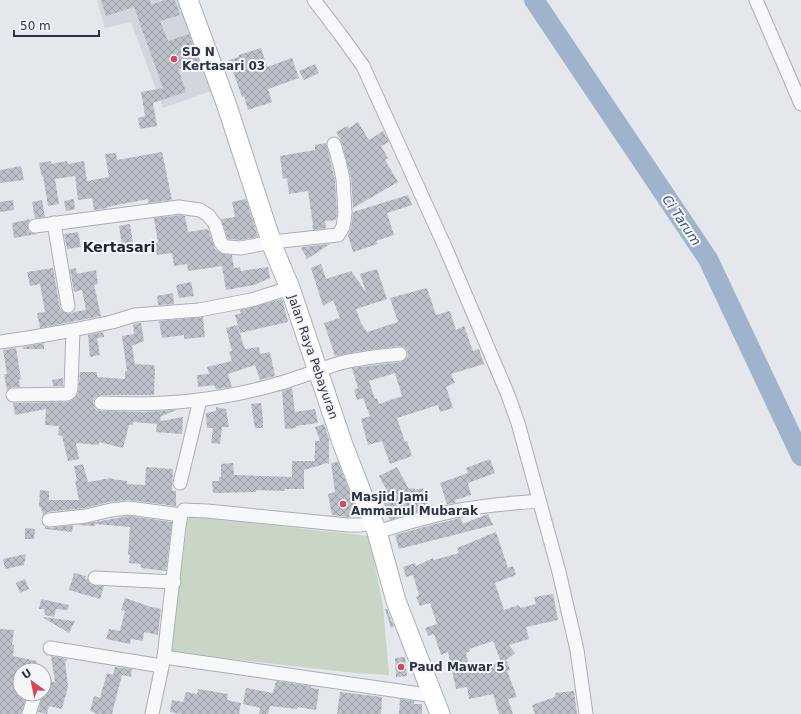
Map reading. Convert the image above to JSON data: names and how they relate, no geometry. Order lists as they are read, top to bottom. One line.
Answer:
{"streets":{"main road":["Jalan Raya Pebayuran"]},"districts":["Kertasari"],"water":["Ci Tarum"],"places":["SD N Kertasari 03","Masjid Jami Ammanul Mubarak","Paud Mawar 5"],"scale_bar":"50 m","north":"top left"}
